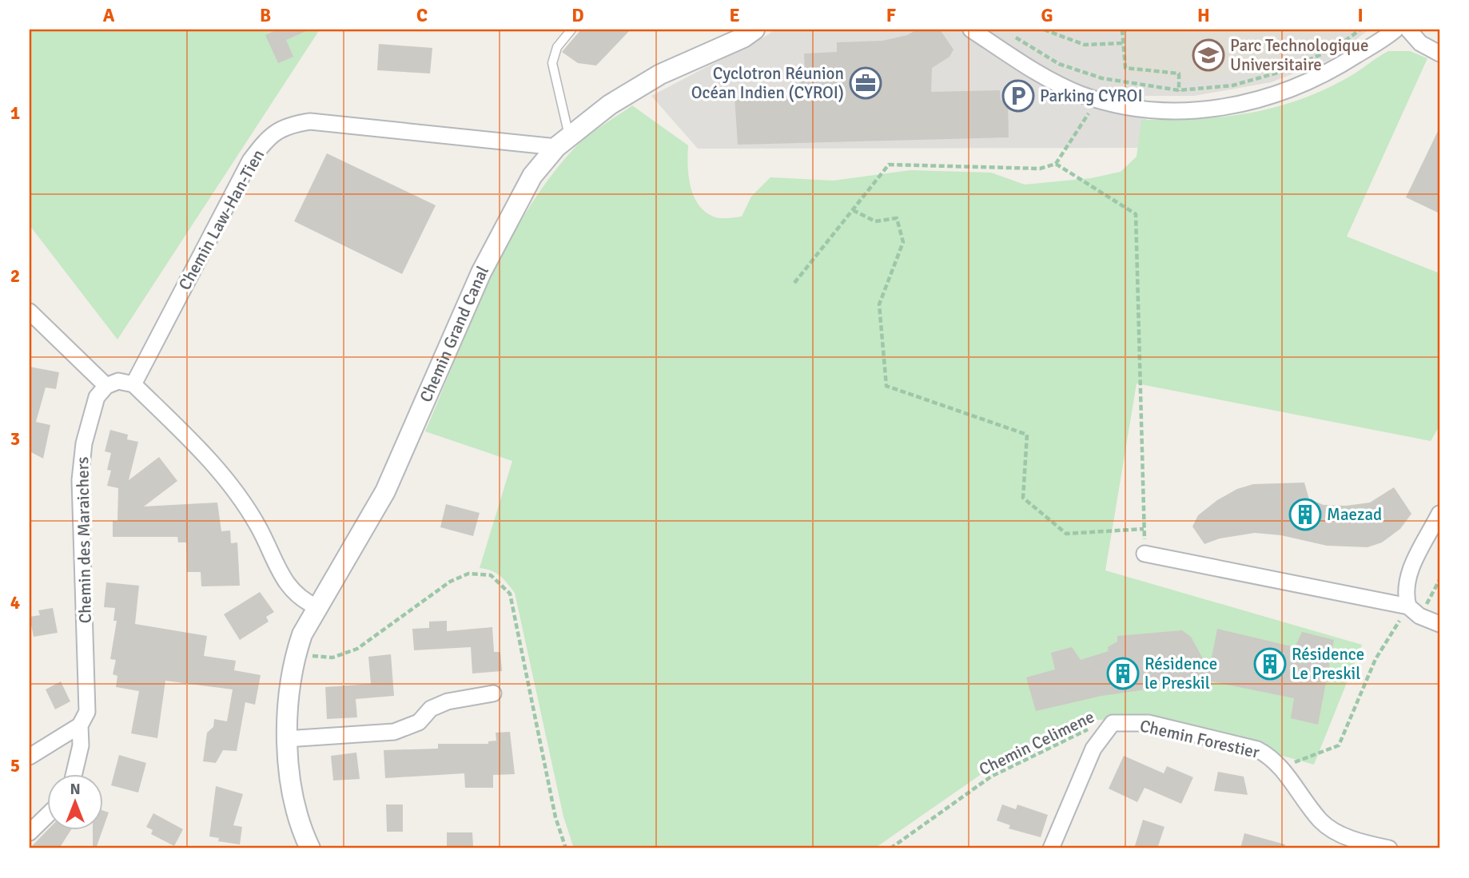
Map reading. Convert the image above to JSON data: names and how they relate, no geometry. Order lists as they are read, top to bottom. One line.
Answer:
{"streets":{"street":["Chemin Law-Han-Tien","Chemin Grand Canal","Chemin des Maraichers","Chemin Forestier"],"path":["Chemin Celimene"]},"crossings":[["Chemin Law-Han-Tien","Chemin Grand Canal"],["Chemin Forestier","Chemin Celimene"]],"places":{"school or university":["Parc Technologique Universitaire"],"office":["Cyclotron Réunion Océan Indien (CYROI)"],"parking":["Parking CYROI"],"building":["Maezad","Résidence Le Preskil","Résidence le Preskil"]},"north":"top","grid":{"columns":["A","B","C","D","E","F","G","H","I"],"rows":["1","2","3","4","5"]}}
